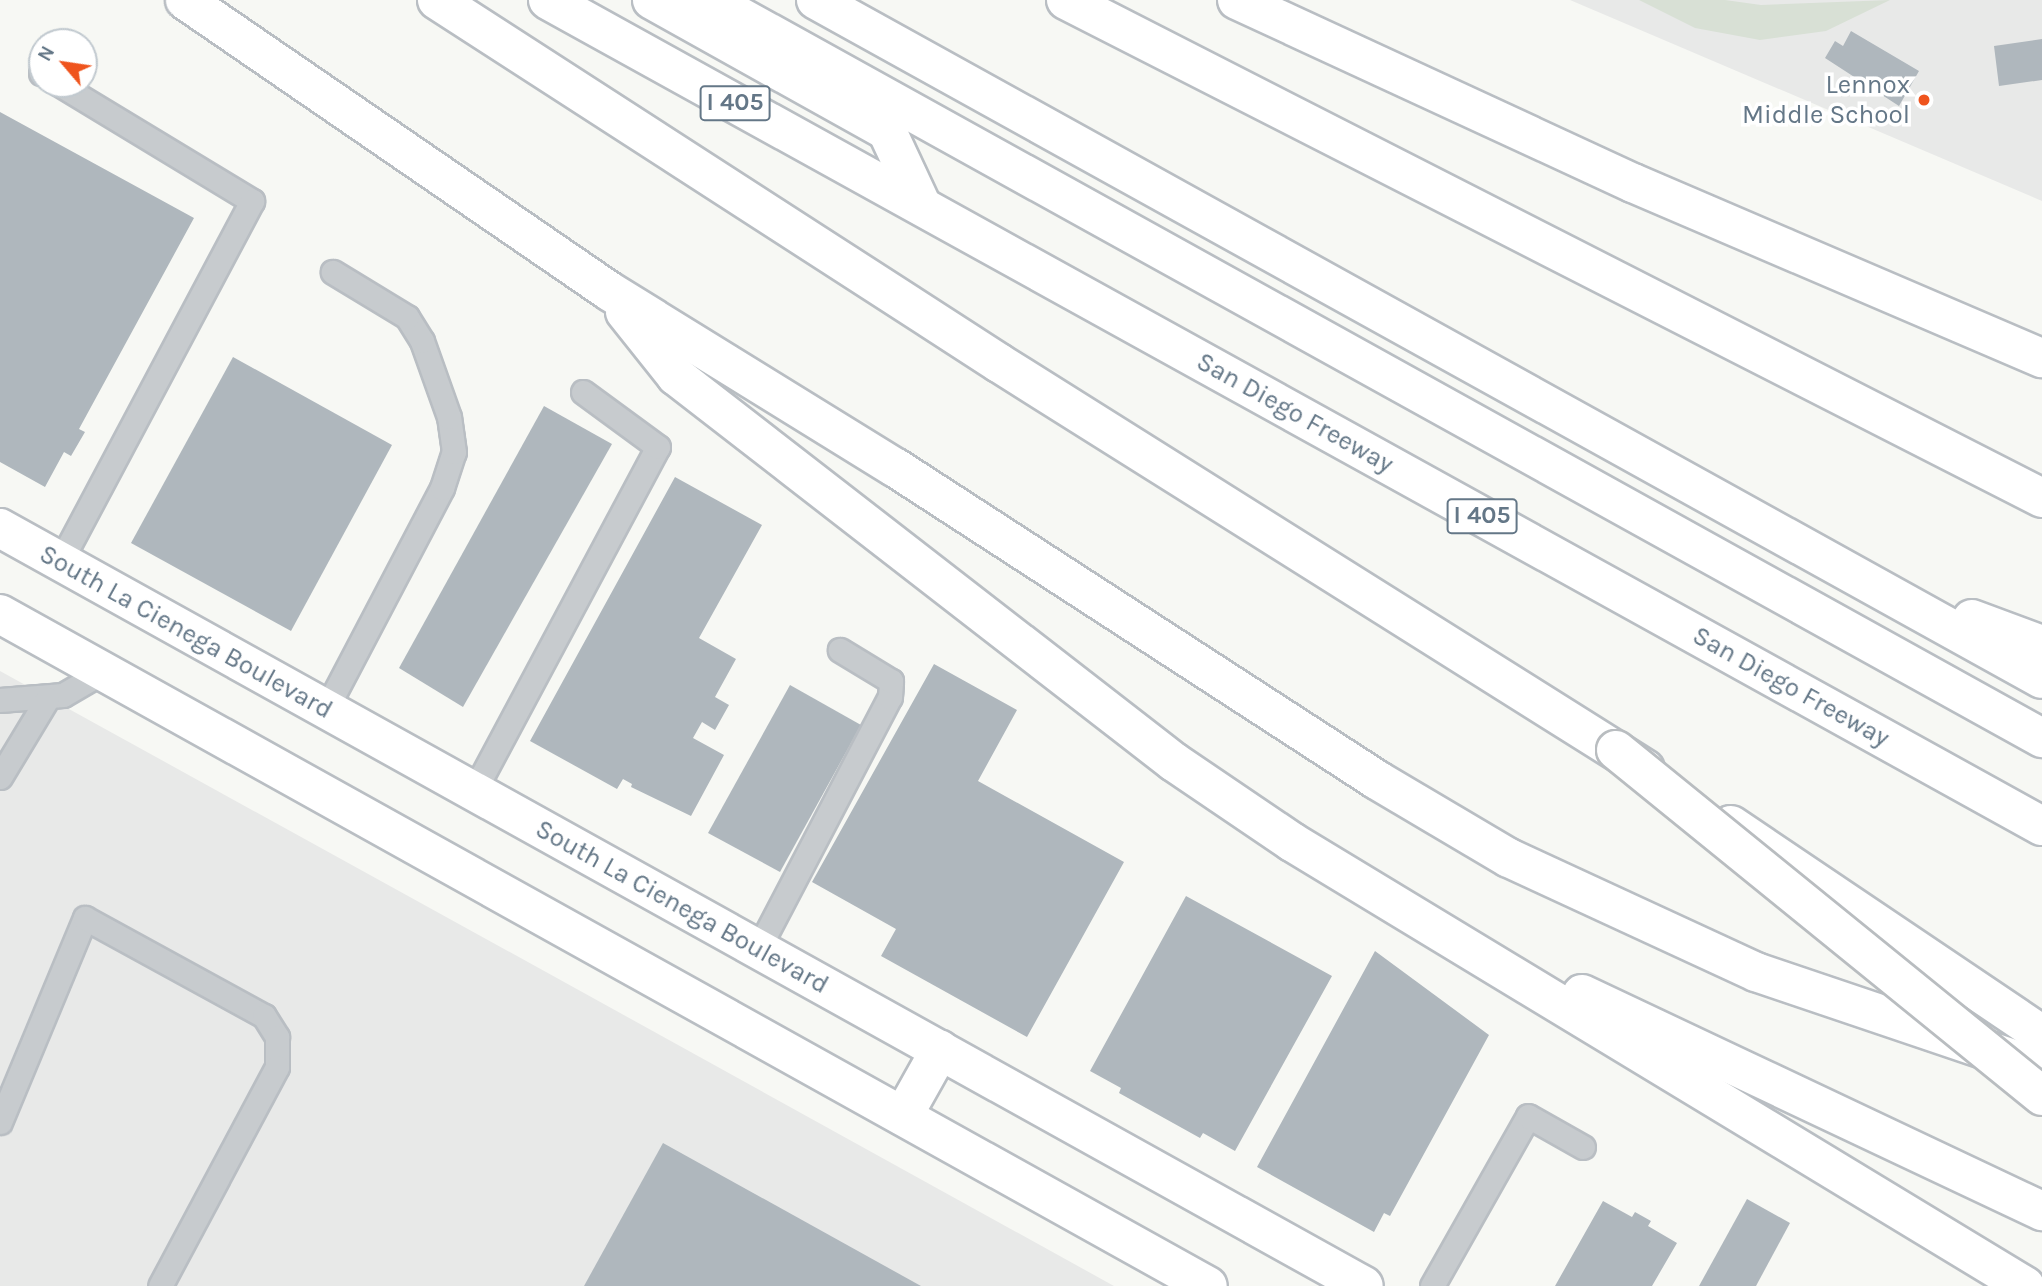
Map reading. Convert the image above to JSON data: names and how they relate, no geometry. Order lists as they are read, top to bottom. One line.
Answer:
{"streets":{"main road":["I 405","San Diego Freeway","South La Cienega Boulevard"]},"places":["Lennox Middle School"],"north":"top left"}
